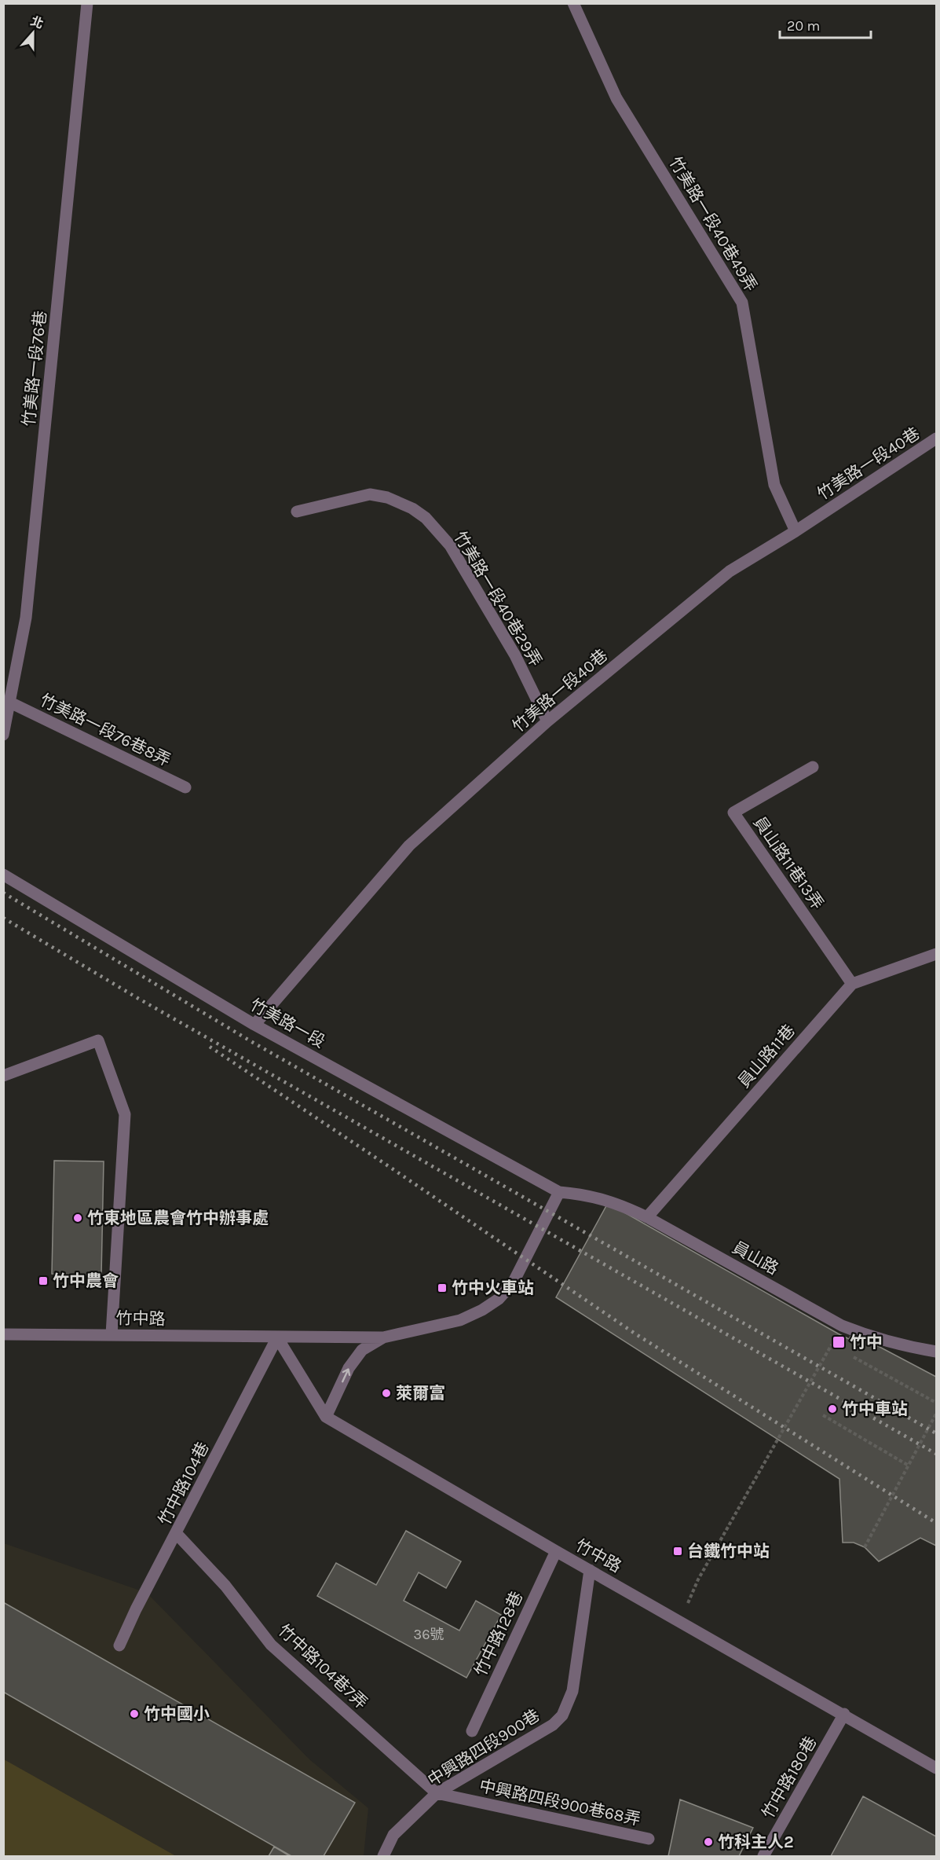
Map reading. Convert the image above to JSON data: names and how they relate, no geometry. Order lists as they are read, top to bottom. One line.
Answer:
{"streets":{"street":["竹美路一段40巷49弄","竹美路一段76巷","竹美路一段40巷","竹美路一段40巷29弄","竹美路一段76巷8弄","員山路11巷13弄","竹美路一段","員山路11巷","員山路","竹中路","竹中路104巷","竹中路128巷","竹中路104巷7弄","中興路四段900巷","竹中路180巷","中興路四段900巷68弄"]},"crossings":[["竹美路一段40巷49弄","竹美路一段40巷"],["竹美路一段76巷","竹美路一段76巷8弄"],["竹美路一段40巷","竹美路一段40巷29弄"],["竹美路一段40巷","竹美路一段"],["員山路11巷13弄","員山路11巷"],["竹美路一段","員山路"],["竹美路一段","竹中路"],["員山路11巷","員山路"],["員山路","竹中路"],["竹中路","竹中路104巷"],["竹中路","竹中路128巷"],["竹中路","中興路四段900巷"],["竹中路","竹中路180巷"],["竹中路104巷","竹中路104巷7弄"],["竹中路104巷7弄","中興路四段900巷"],["竹中路104巷7弄","中興路四段900巷68弄"],["中興路四段900巷","中興路四段900巷68弄"]],"places":{"other":["竹東地區農會竹中辦事處","萊爾富","竹中車站","竹中國小","竹科主人2"],"transit":["竹中農會","竹中火車站","竹中","台鐵竹中站"]},"house_numbers":["36號"],"scale_bar":"20 m","north":"top"}
